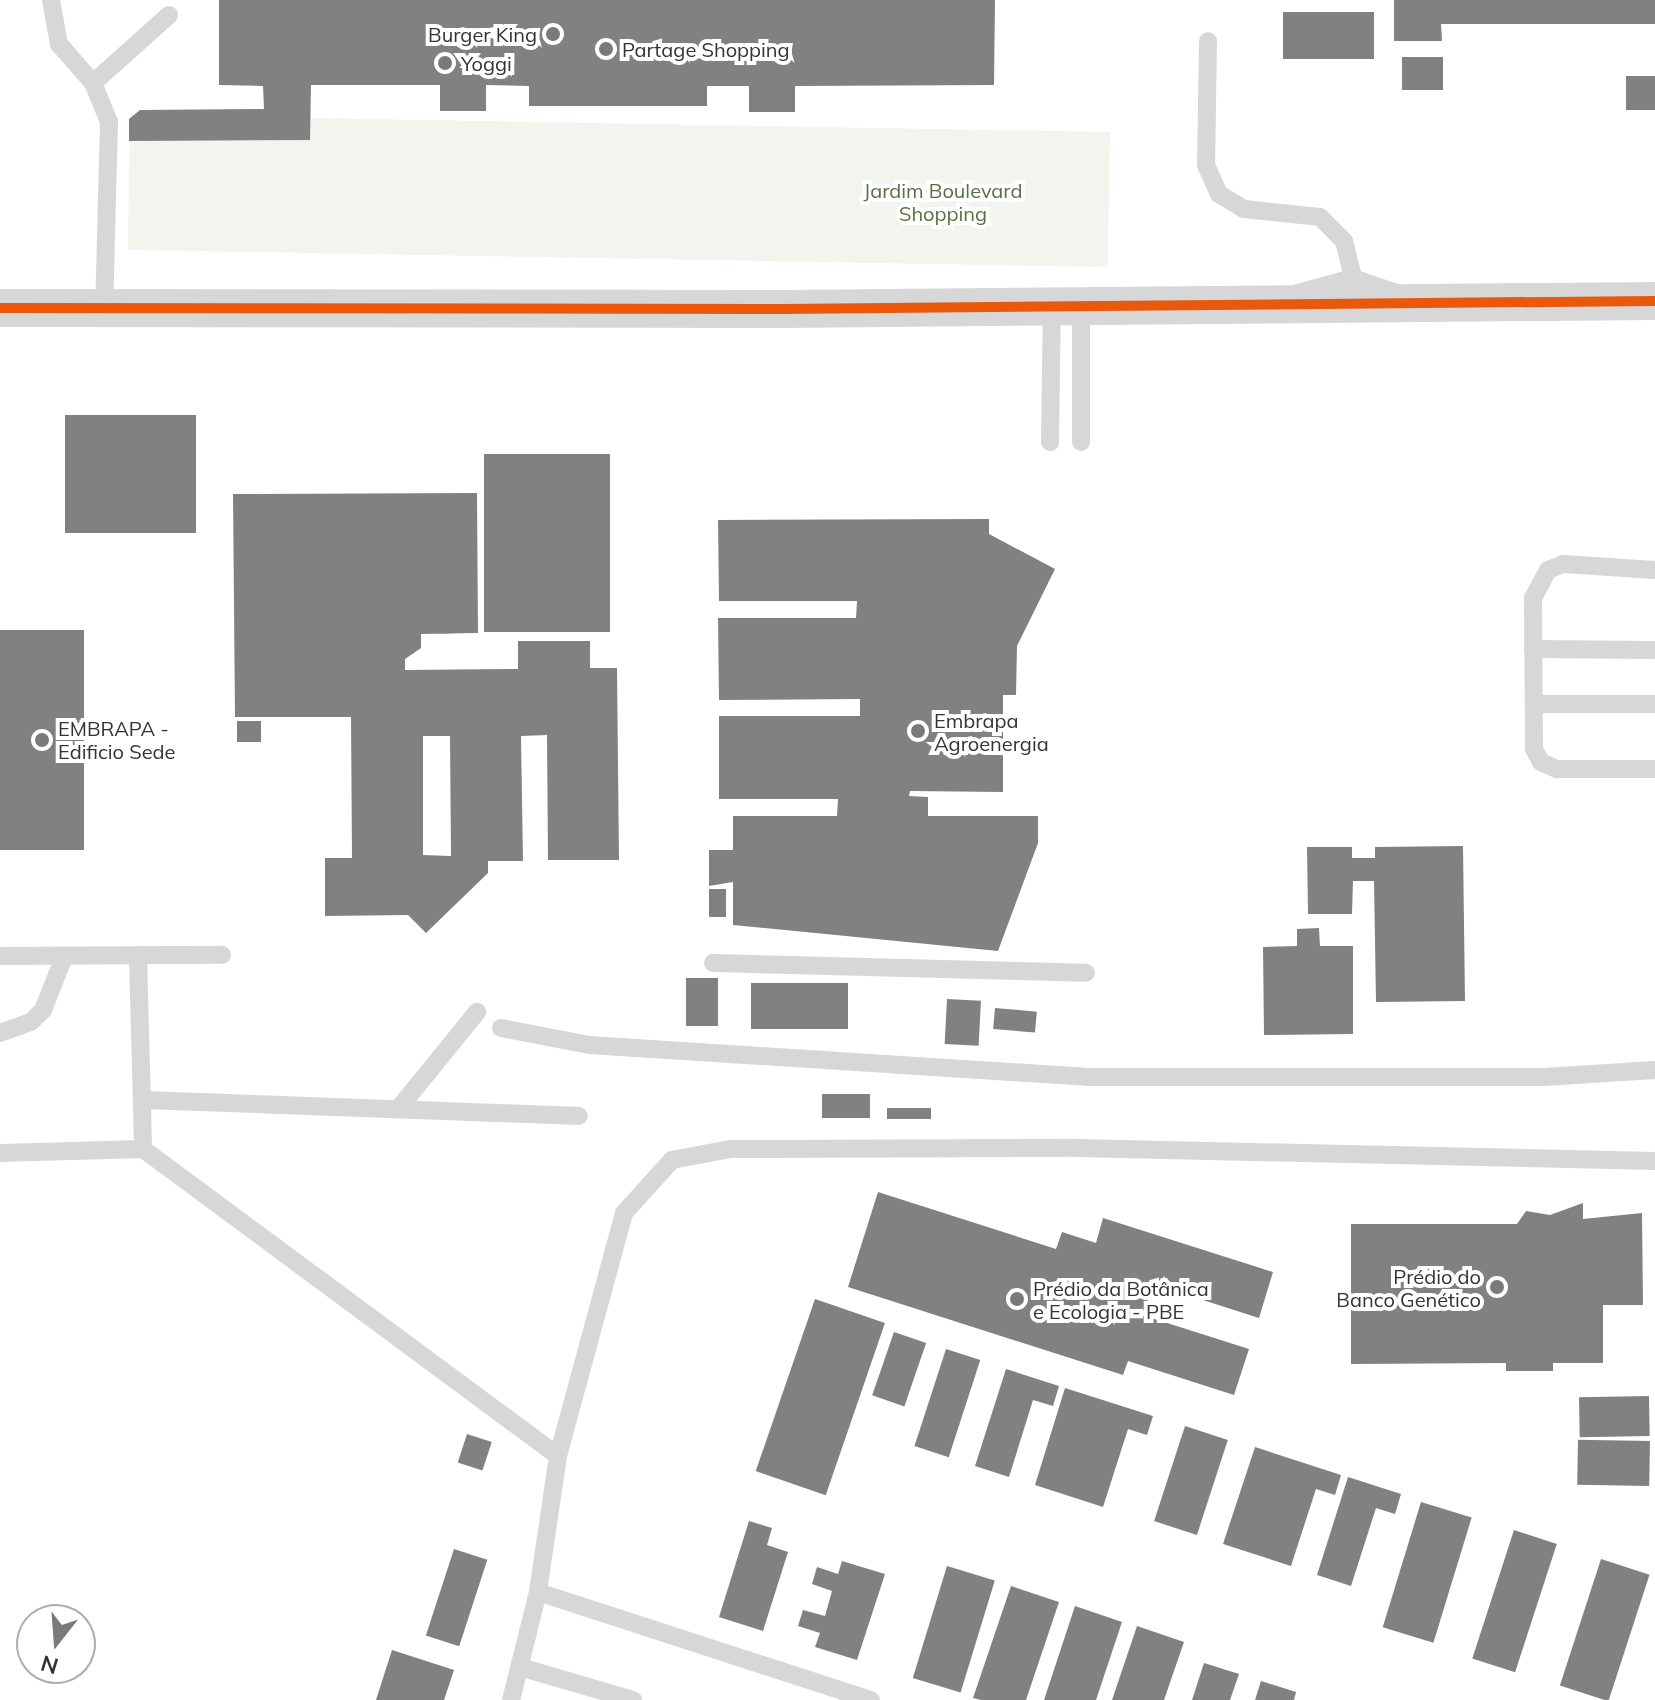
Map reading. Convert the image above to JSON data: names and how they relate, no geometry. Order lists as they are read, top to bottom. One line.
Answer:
{"parks":["Jardim Boulevard Shopping"],"places":["Burger King","Partage Shopping","Yoggi","Embrapa Agroenergia","EMBRAPA - Edificio Sede","Prédio do Banco Genético","Prédio da Botânica e Ecologia - PBE"],"north":"bottom"}
